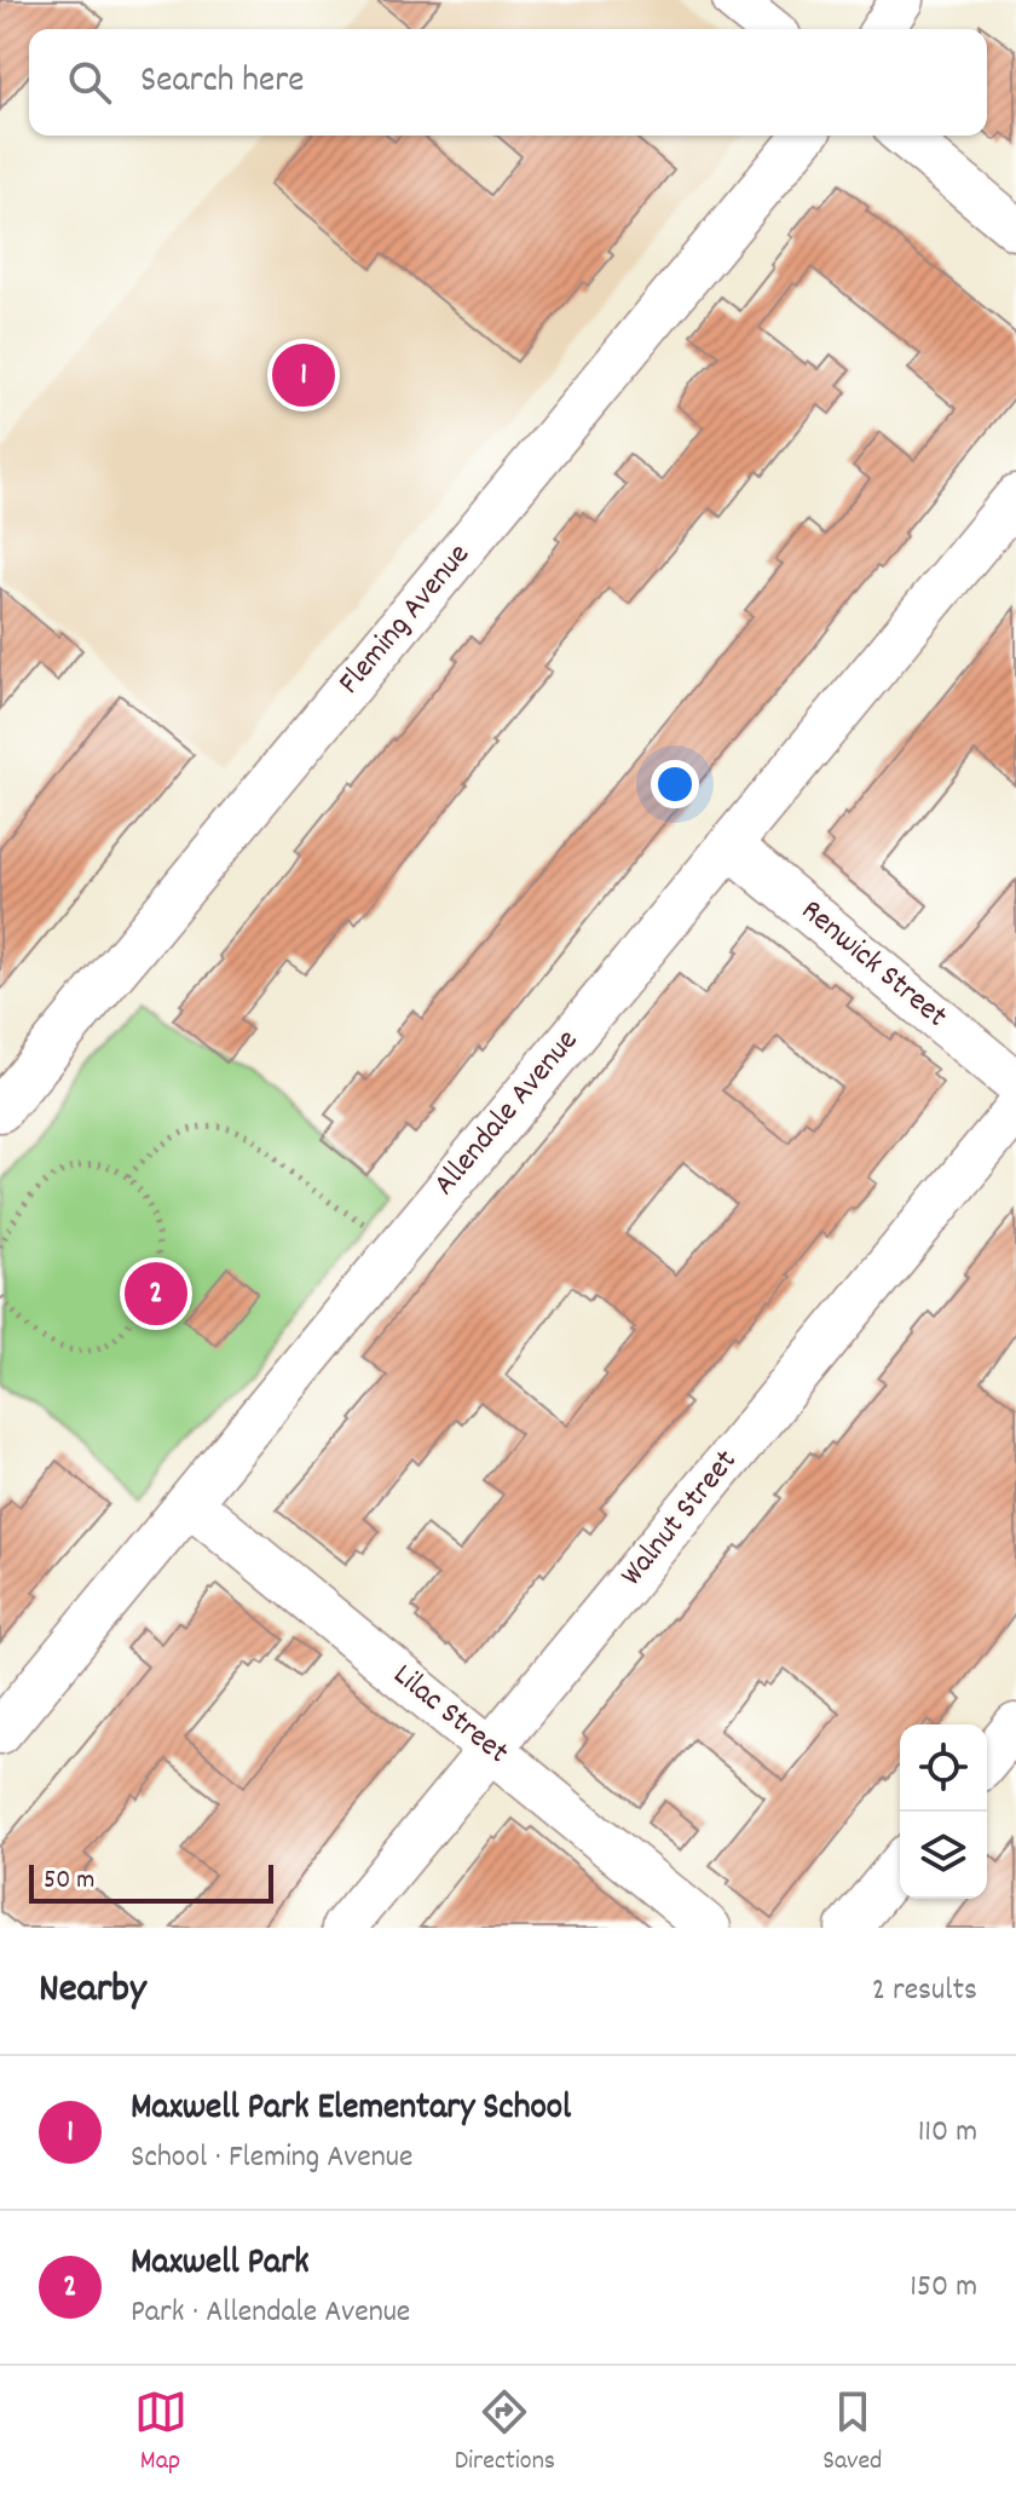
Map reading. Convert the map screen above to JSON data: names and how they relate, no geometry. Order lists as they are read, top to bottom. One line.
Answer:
{"streets":{"street":["Fleming Avenue","Renwick Street","Allendale Avenue","Walnut Street","Lilac Street"]},"crossings":[["Renwick Street","Allendale Avenue"],["Allendale Avenue","Lilac Street"],["Walnut Street","Lilac Street"]],"scale_bar":"50 m","page":{"search":"Search here","pins":["1","2"],"scale":"50 m","heading":["Nearby","2 results"],"list":[{"mark":"1","name":"Maxwell Park Elementary School","note":"School · Fleming Avenue","value":"110 m"},{"mark":"2","name":"Maxwell Park","note":"Park · Allendale Avenue","value":"150 m"}],"nav":["Map","Directions","Saved"]}}
